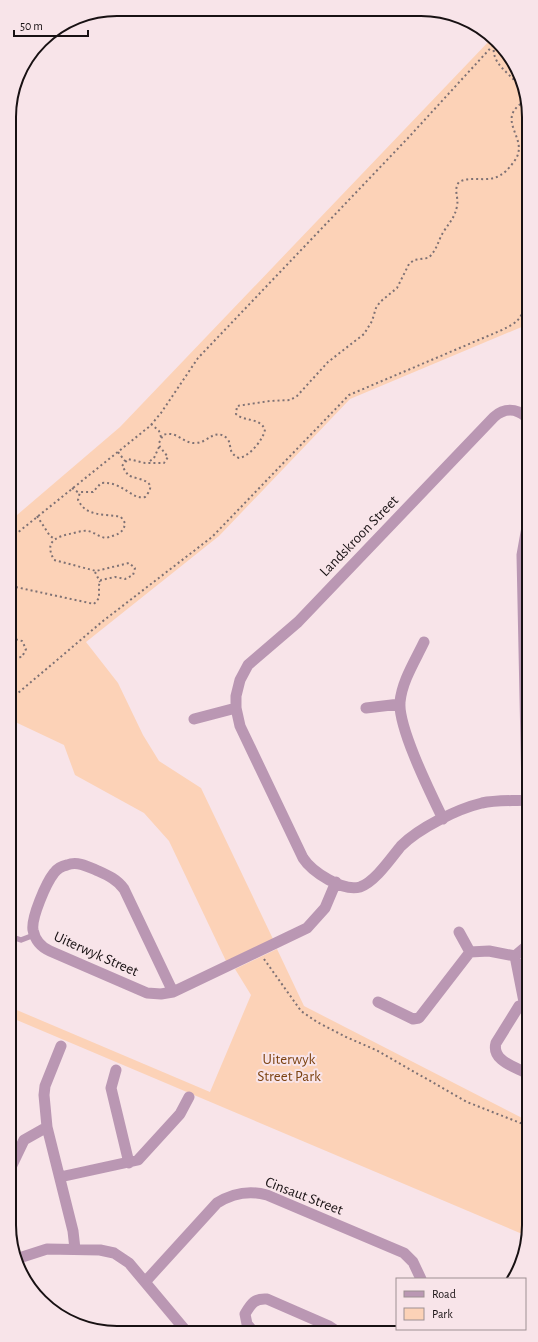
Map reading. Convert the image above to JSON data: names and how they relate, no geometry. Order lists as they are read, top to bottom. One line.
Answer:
{"streets":{"street":["Landskroon Street","Uiterwyk Street","Cinsaut Street"]},"crossings":[["Landskroon Street","Uiterwyk Street"]],"parks":["Uiterwyk Street Park"],"legend":["Road","Park"],"scale_bar":"50 m"}
